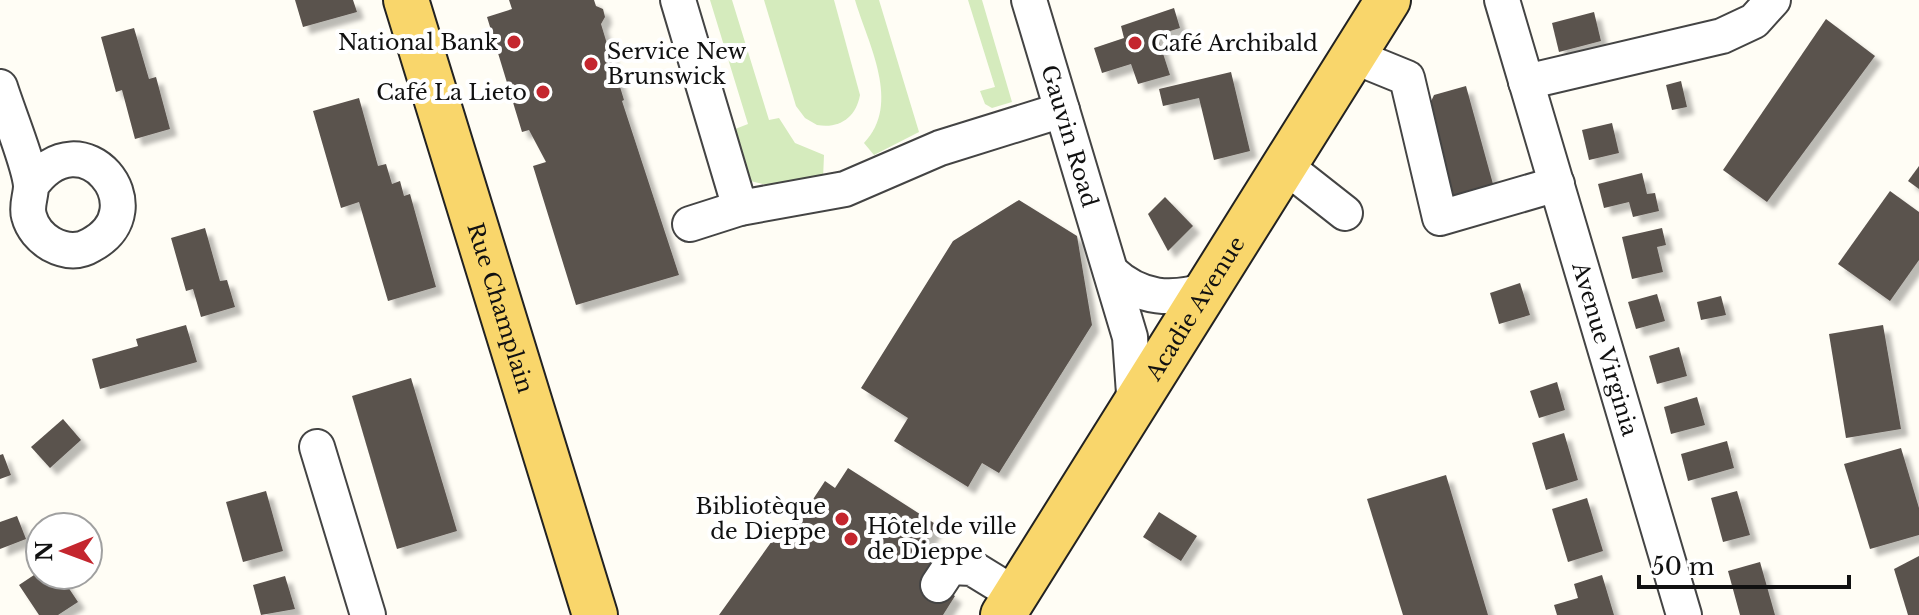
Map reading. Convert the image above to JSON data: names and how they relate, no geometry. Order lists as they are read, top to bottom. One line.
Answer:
{"streets":{"main road":["Rue Champlain","Acadie Avenue"],"street":["Gauvin Road","Avenue Virginia"]},"crossings":[["Gauvin Road","Acadie Avenue"]],"places":["National Bank","Café Archibald","Service New Brunswick","Café La Lieto","Bibliotèque de Dieppe","Hôtel de ville de Dieppe"],"scale_bar":"50 m","north":"left"}
